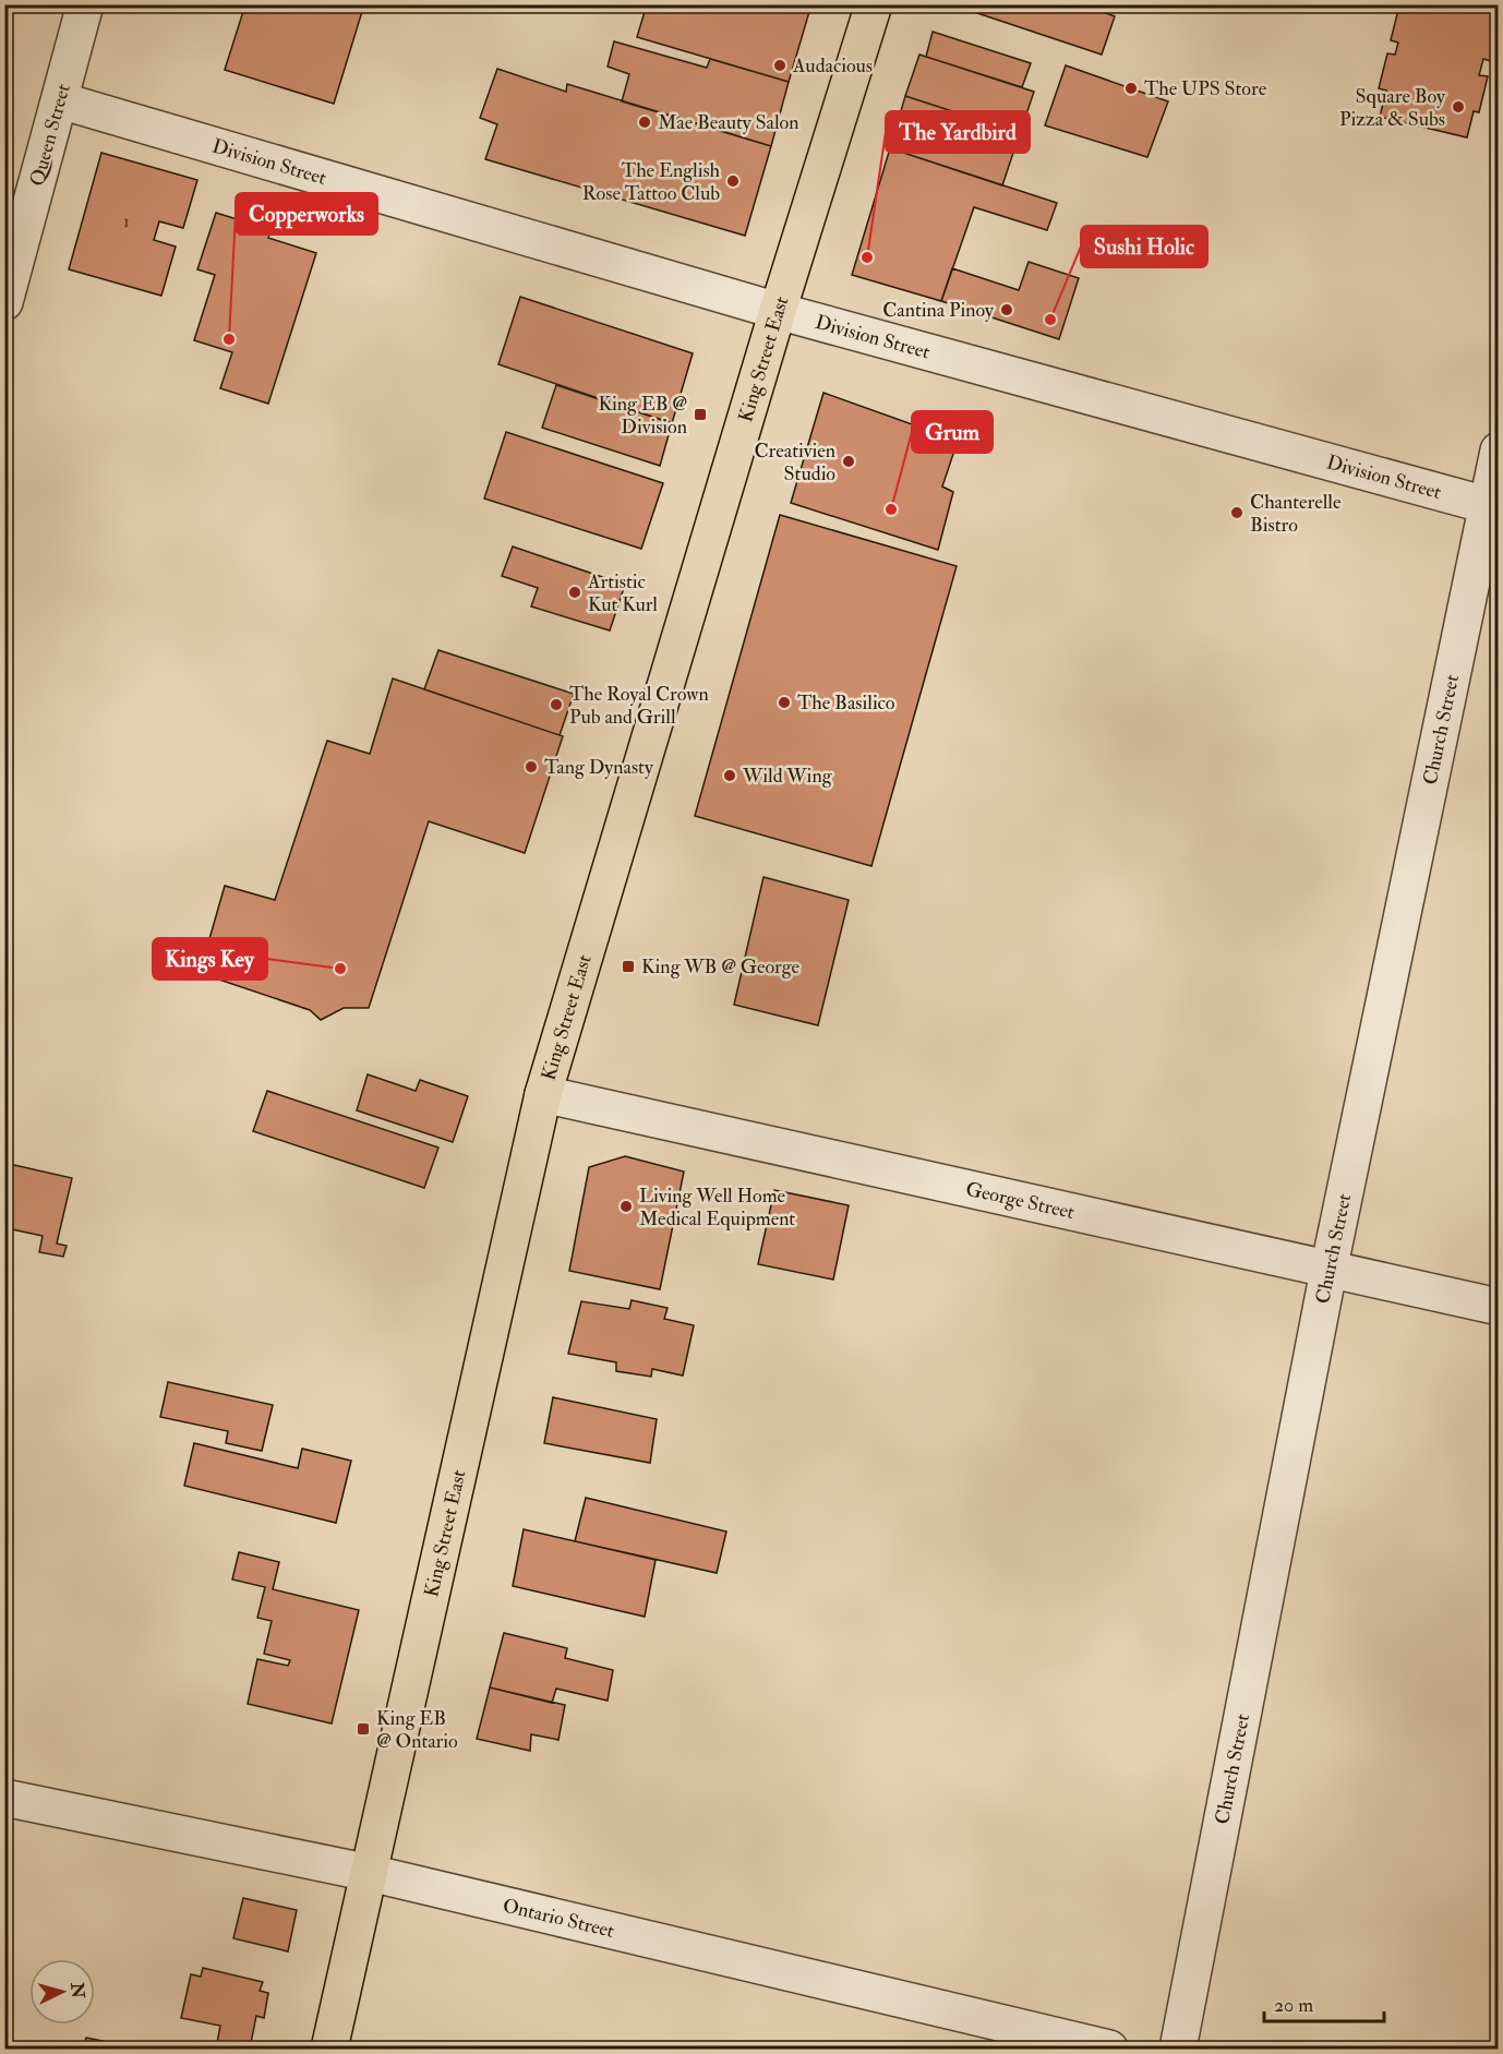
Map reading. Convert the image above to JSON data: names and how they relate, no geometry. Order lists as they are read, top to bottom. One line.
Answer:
{"streets":{"main road":["King Street East"],"street":["Queen Street","Division Street","Church Street","George Street","Ontario Street"]},"crossings":[["Queen Street","Division Street"],["Division Street","King Street East"],["Division Street","Church Street"],["King Street East","George Street"],["King Street East","Ontario Street"],["Church Street","George Street"]],"places":{"other":["Audacious","The UPS Store","Square Boy Pizza & Subs","Mae Beauty Salon","The English Rose Tattoo Club","The Yardbird","Cantina Pinoy","Sushi Holic","Copperworks","Creativien Studio","Grum","Chanterelle Bistro","Artistic Kut Kurl","The Basilico","The Royal Crown Pub and Grill","Tang Dynasty","Wild Wing","Kings Key","Living Well Home Medical Equipment"],"transit":["King EB @ Division","King WB @ George","King EB @ Ontario"]},"house_numbers":["1"],"scale_bar":"20 m","north":"right"}
